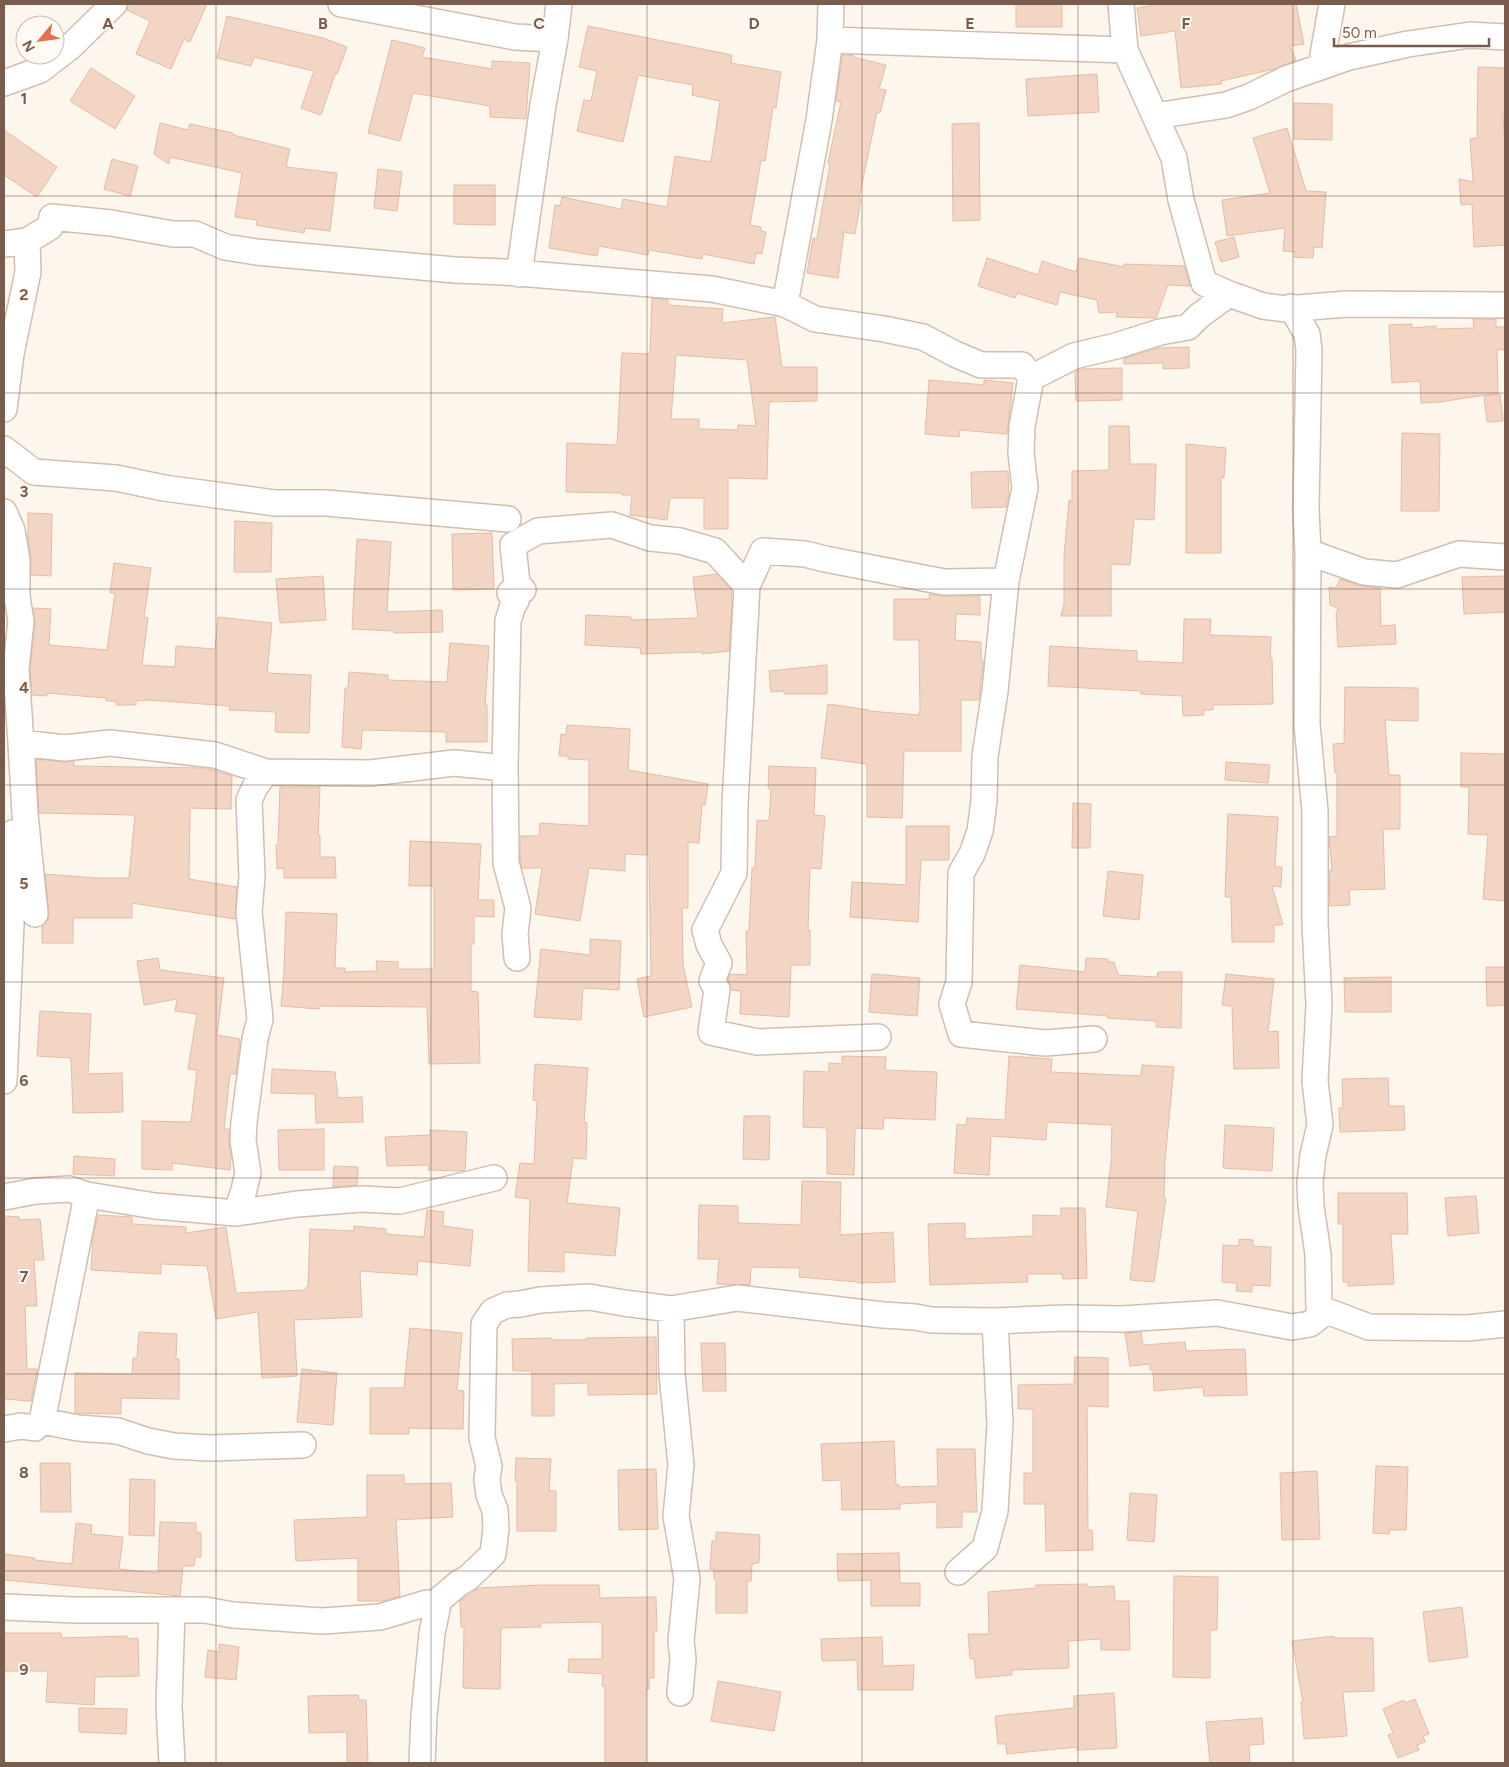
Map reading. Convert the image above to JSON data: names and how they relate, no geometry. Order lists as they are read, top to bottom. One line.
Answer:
{"scale_bar":"50 m","north":"bottom left","grid":{"columns":["A","B","C","D","E","F"],"rows":["1","2","3","4","5","6","7","8","9"]}}
